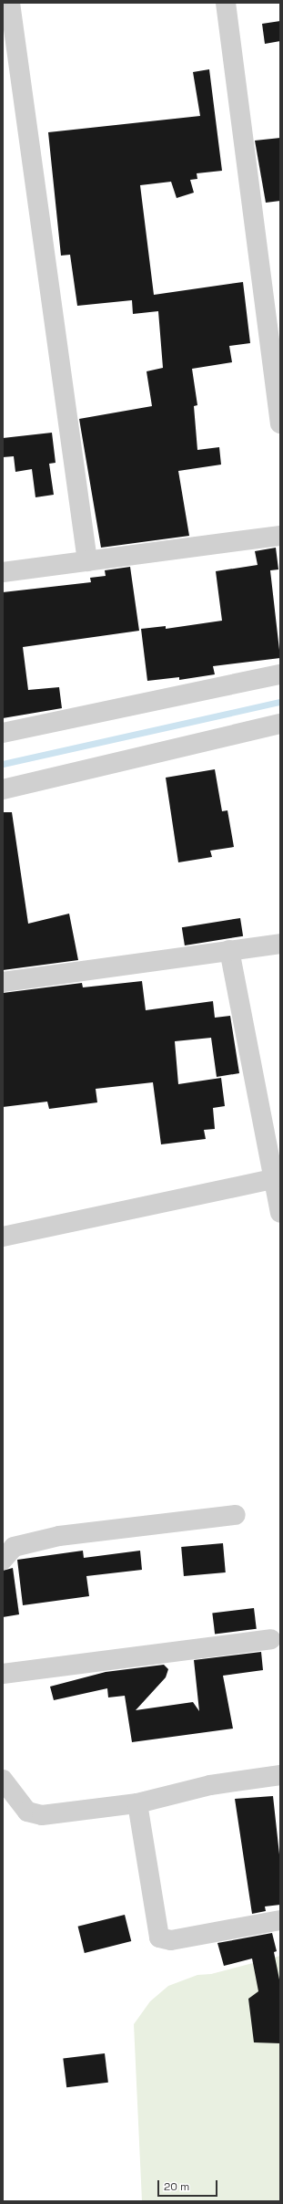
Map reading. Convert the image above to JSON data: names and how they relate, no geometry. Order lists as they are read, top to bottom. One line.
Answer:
{"scale_bar":"20 m"}
